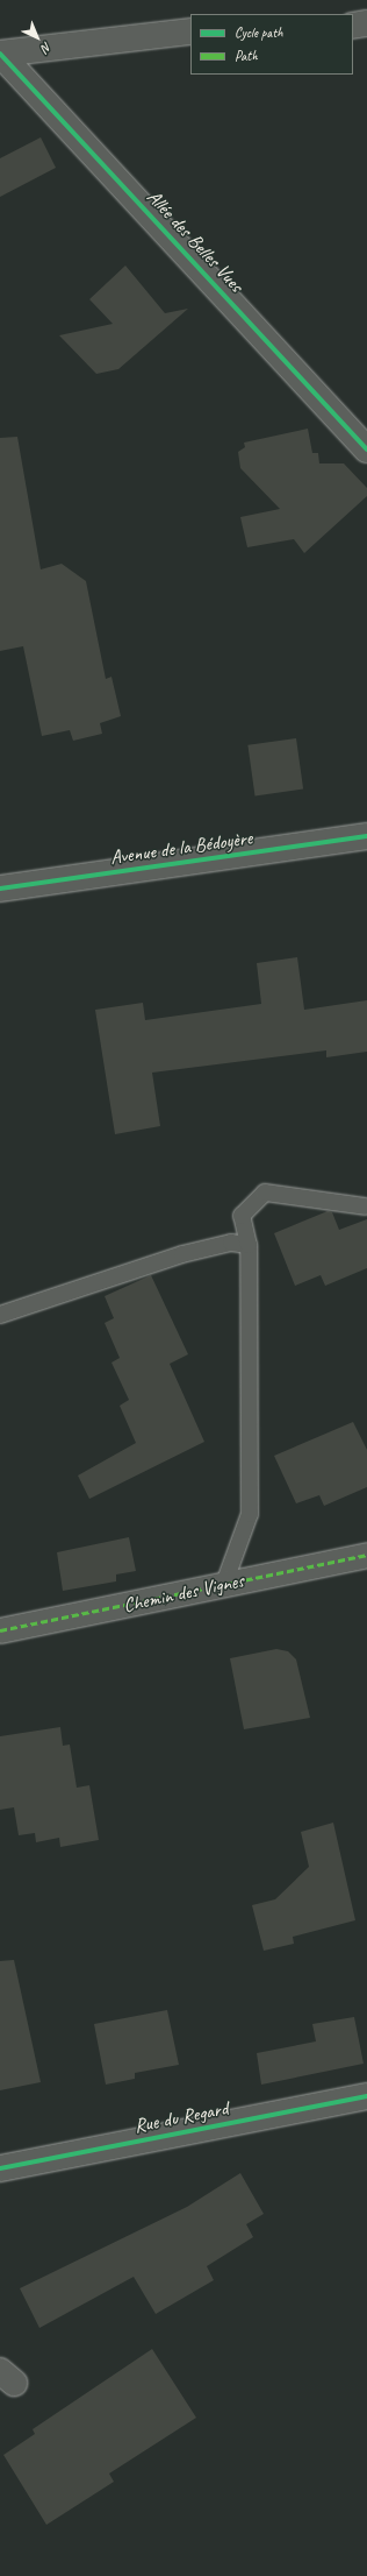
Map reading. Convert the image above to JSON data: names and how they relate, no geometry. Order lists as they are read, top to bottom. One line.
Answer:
{"streets":{"street":["Allée des Belles Vues","Avenue de la Bédoyère","Chemin des Vignes","Rue du Regard"]},"legend":["Cycle path","Path"],"north":"bottom right"}
